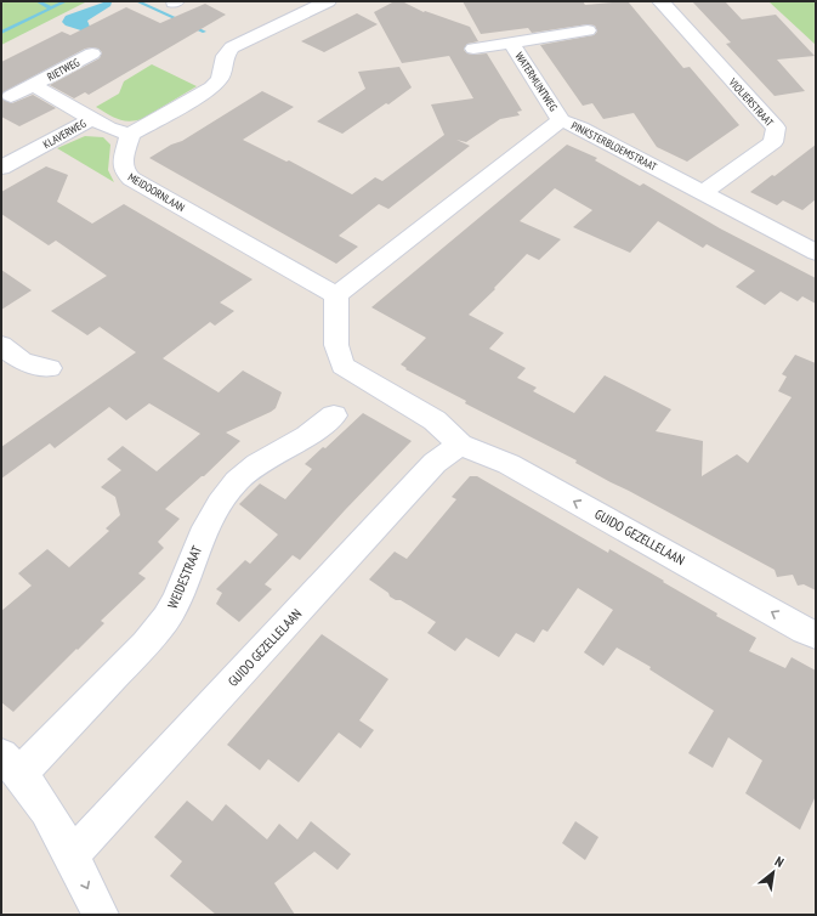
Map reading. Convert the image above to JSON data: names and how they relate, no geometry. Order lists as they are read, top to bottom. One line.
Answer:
{"streets":{"street":["RIETWEG","WATERMUNTWEG","VIOLIERSTRAAT","KLAVERWEG","PINKSTERBLOEMSTRAAT","MEIDOORNLAAN","GUIDO GEZELLELAAN","WEIDESTRAAT"]},"crossings":[["RIETWEG","KLAVERWEG"],["WATERMUNTWEG","PINKSTERBLOEMSTRAAT"],["VIOLIERSTRAAT","PINKSTERBLOEMSTRAAT"],["KLAVERWEG","MEIDOORNLAAN"],["PINKSTERBLOEMSTRAAT","MEIDOORNLAAN"],["PINKSTERBLOEMSTRAAT","GUIDO GEZELLELAAN"],["MEIDOORNLAAN","GUIDO GEZELLELAAN"]],"north":"top right"}
